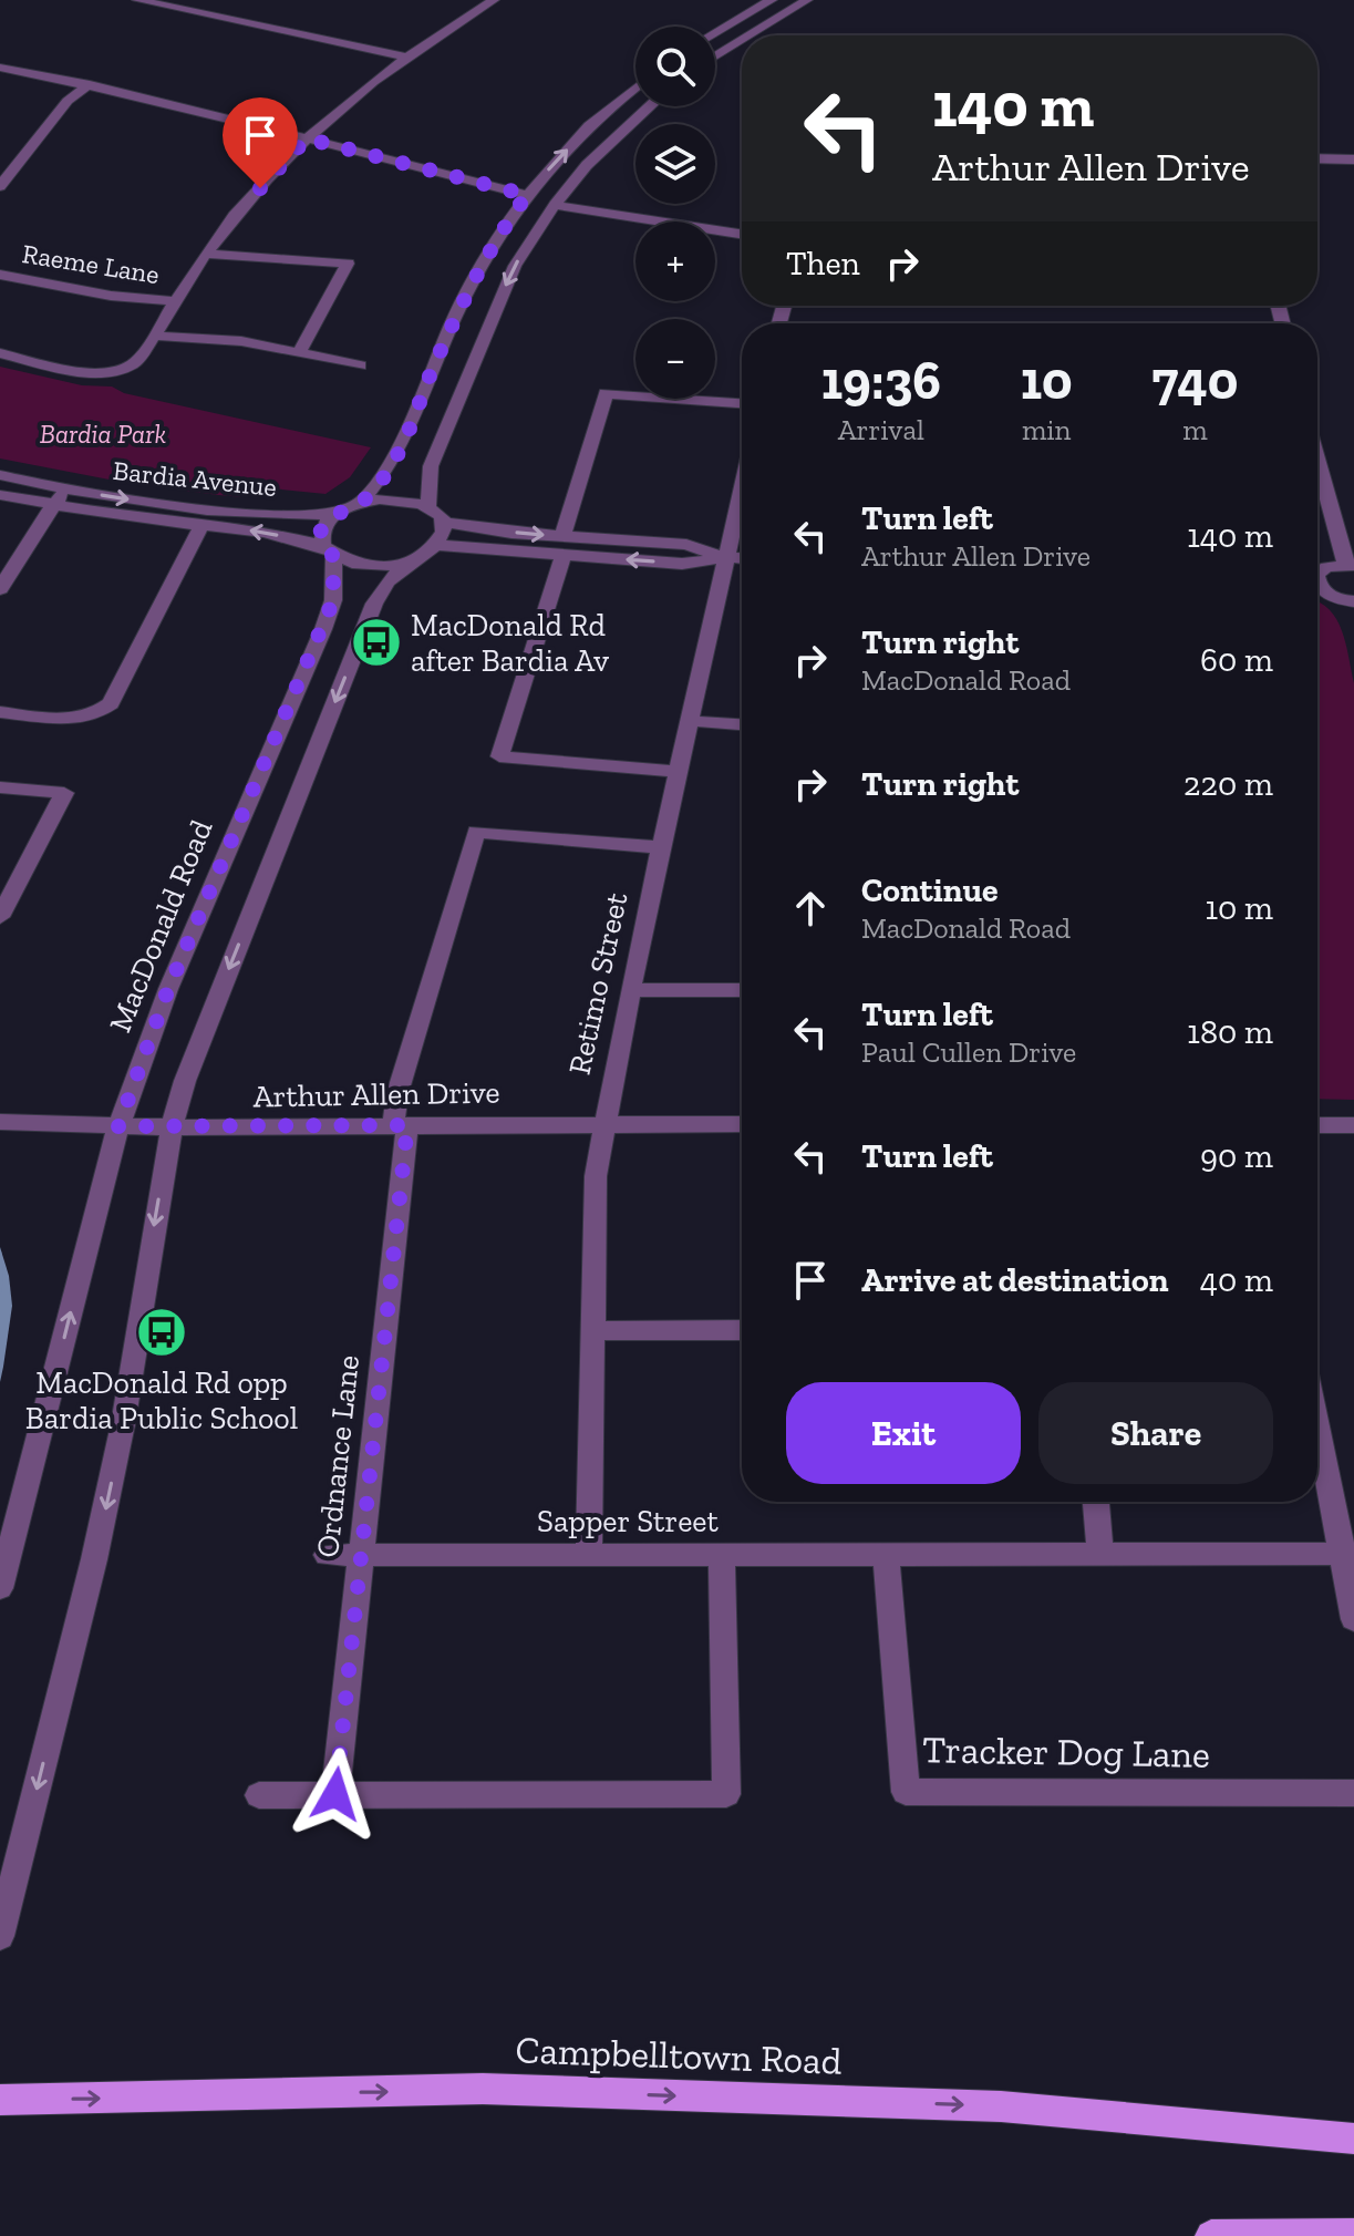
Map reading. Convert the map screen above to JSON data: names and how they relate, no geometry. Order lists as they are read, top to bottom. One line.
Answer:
{"streets":{"main road":["Campbelltown Road"],"street":["Raeme Lane","Bardia Avenue","MacDonald Road","Retimo Street","Arthur Allen Drive","Ordnance Lane","Sapper Street","Tracker Dog Lane"]},"crossings":[["Bardia Avenue","MacDonald Road"],["MacDonald Road","Arthur Allen Drive"],["Retimo Street","Arthur Allen Drive"],["Retimo Street","Ordnance Lane"],["Retimo Street","Sapper Street"],["Arthur Allen Drive","Ordnance Lane"],["Ordnance Lane","Sapper Street"],["Sapper Street","Tracker Dog Lane"]],"one_way":["Campbelltown Road"],"parks":["Bardia Park"],"places":{"bus stop":["MacDonald Rd after Bardia Av","MacDonald Rd opp Bardia Public School"]},"page":{"map_buttons":["+","−"],"turn":["140 m","Arthur Allen Drive"],"then":"Then","eta":["19:36","Arrival","10","min","740","m"],"list":[{"name":"Turn left","note":"Arthur Allen Drive","value":"140 m"},{"name":"Turn right","note":"MacDonald Road","value":"60 m"},{"name":"Turn right","value":"220 m"},{"name":"Continue","note":"MacDonald Road","value":"10 m"},{"name":"Turn left","note":"Paul Cullen Drive","value":"180 m"},{"name":"Turn left","value":"90 m"},{"name":"Arrive at destination","value":"40 m"}],"buttons":["Exit","Share"]}}
